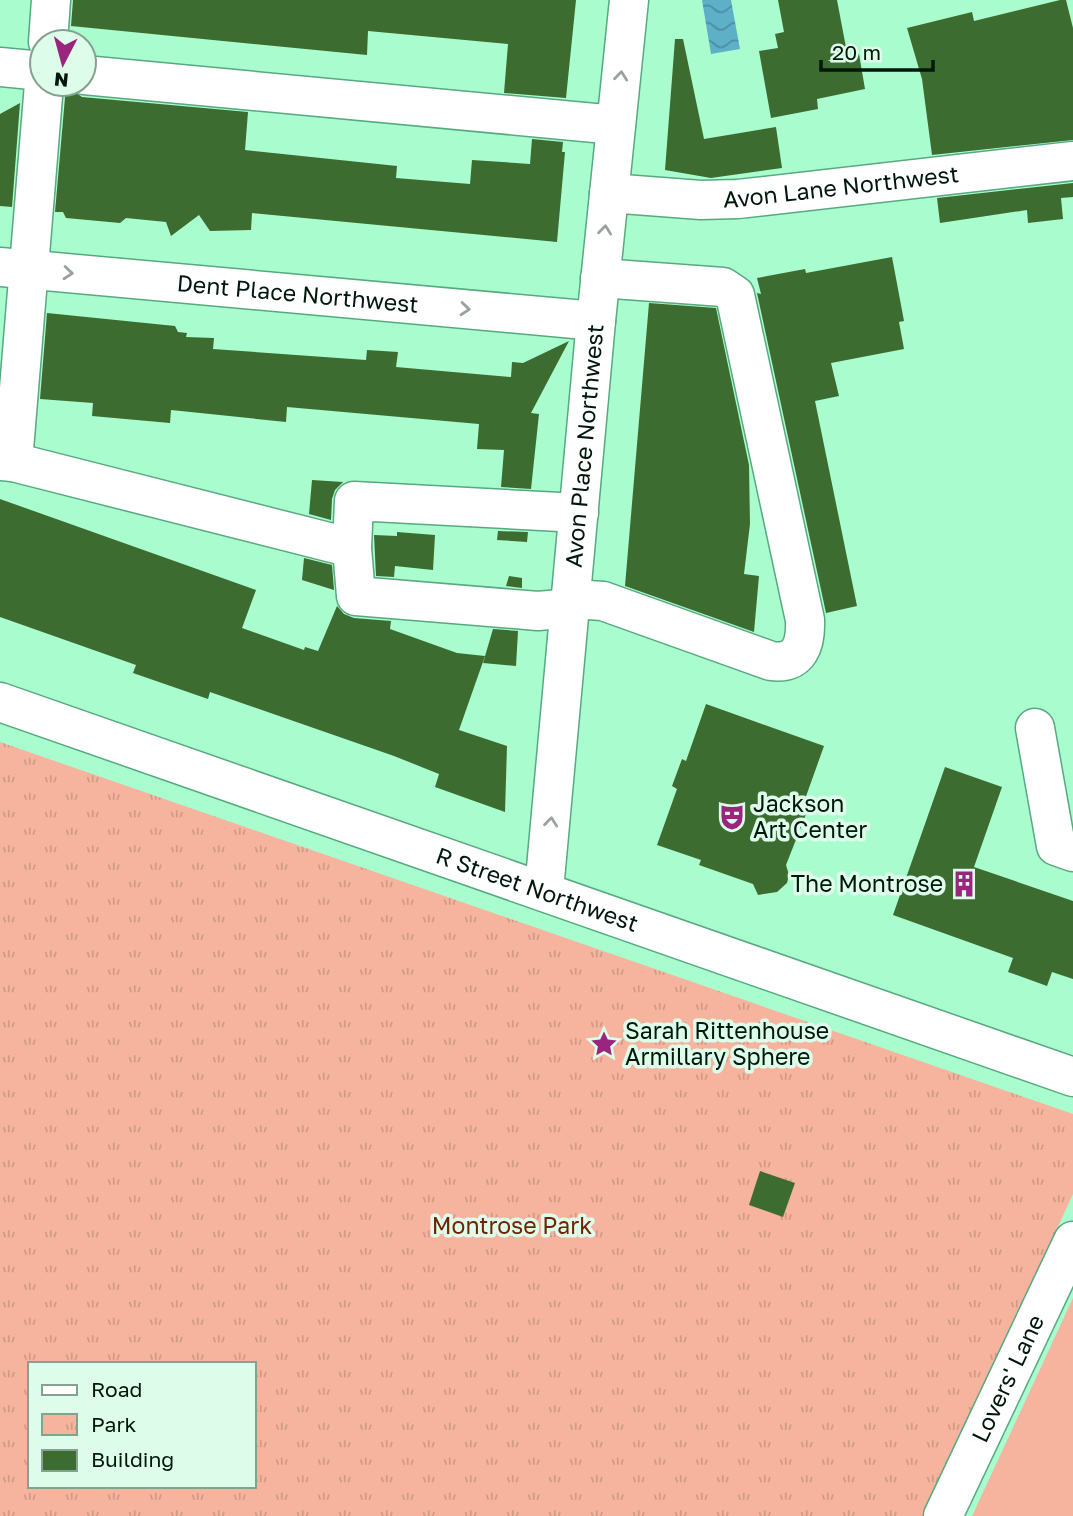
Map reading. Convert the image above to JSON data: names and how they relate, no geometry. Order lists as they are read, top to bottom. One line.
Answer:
{"streets":{"street":["Avon Lane Northwest","Dent Place Northwest","Avon Place Northwest","R Street Northwest","Lovers' Lane"]},"crossings":[["Avon Lane Northwest","Avon Place Northwest"],["Dent Place Northwest","Avon Place Northwest"],["Avon Place Northwest","R Street Northwest"]],"one_way":["Avon Place Northwest"],"parks":["Montrose Park"],"places":{"theatre":["Jackson Art Center"],"building":["The Montrose"],"place":["Sarah Rittenhouse Armillary Sphere"]},"legend":["Road","Park","Building"],"scale_bar":"20 m","north":"bottom"}
